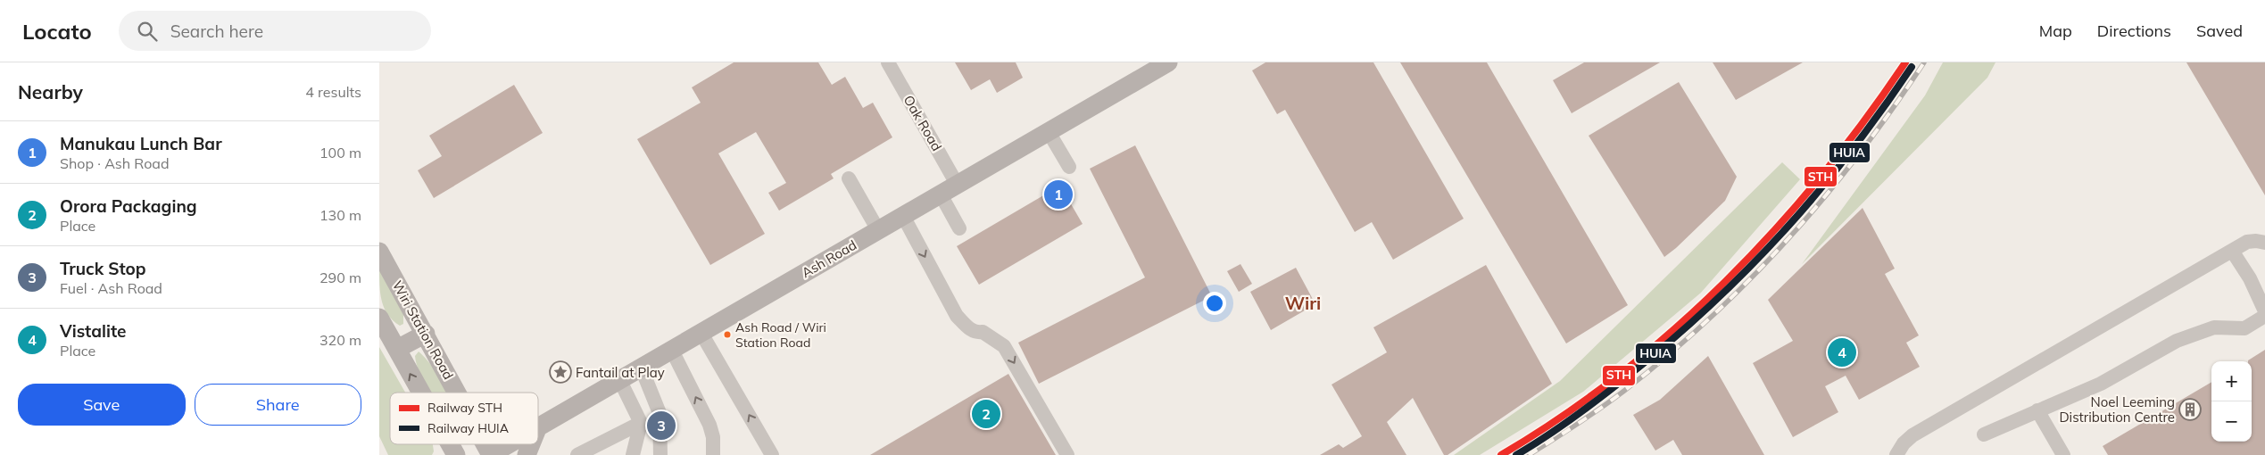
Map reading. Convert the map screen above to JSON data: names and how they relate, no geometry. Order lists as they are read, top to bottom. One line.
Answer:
{"streets":{"main road":["Ash Road","Wiri Station Road"],"street":["Oak Road"]},"crossings":[["Oak Road","Ash Road"],["Ash Road","Wiri Station Road"]],"districts":["Wiri"],"places":{"other":["Ash Road / Wiri Station Road"],"place":["Fantail at Play"],"building":["Noel Leeming Distribution Centre"]},"lines":["rail line STH","rail line HUIA"],"legend":["Railway STH","Railway HUIA"],"page":{"header":"Locato","search":"Search here","nav":["Map","Directions","Saved"],"heading":["Nearby","4 results"],"list":[{"mark":"1","name":"Manukau Lunch Bar","note":"Shop · Ash Road","value":"100 m"},{"mark":"2","name":"Orora Packaging","note":"Place","value":"130 m"},{"mark":"3","name":"Truck Stop","note":"Fuel · Ash Road","value":"290 m"},{"mark":"4","name":"Vistalite","note":"Place","value":"320 m"}],"pins":["1","4","2","3"],"map_buttons":["+","−"],"buttons":["Save","Share"]}}
